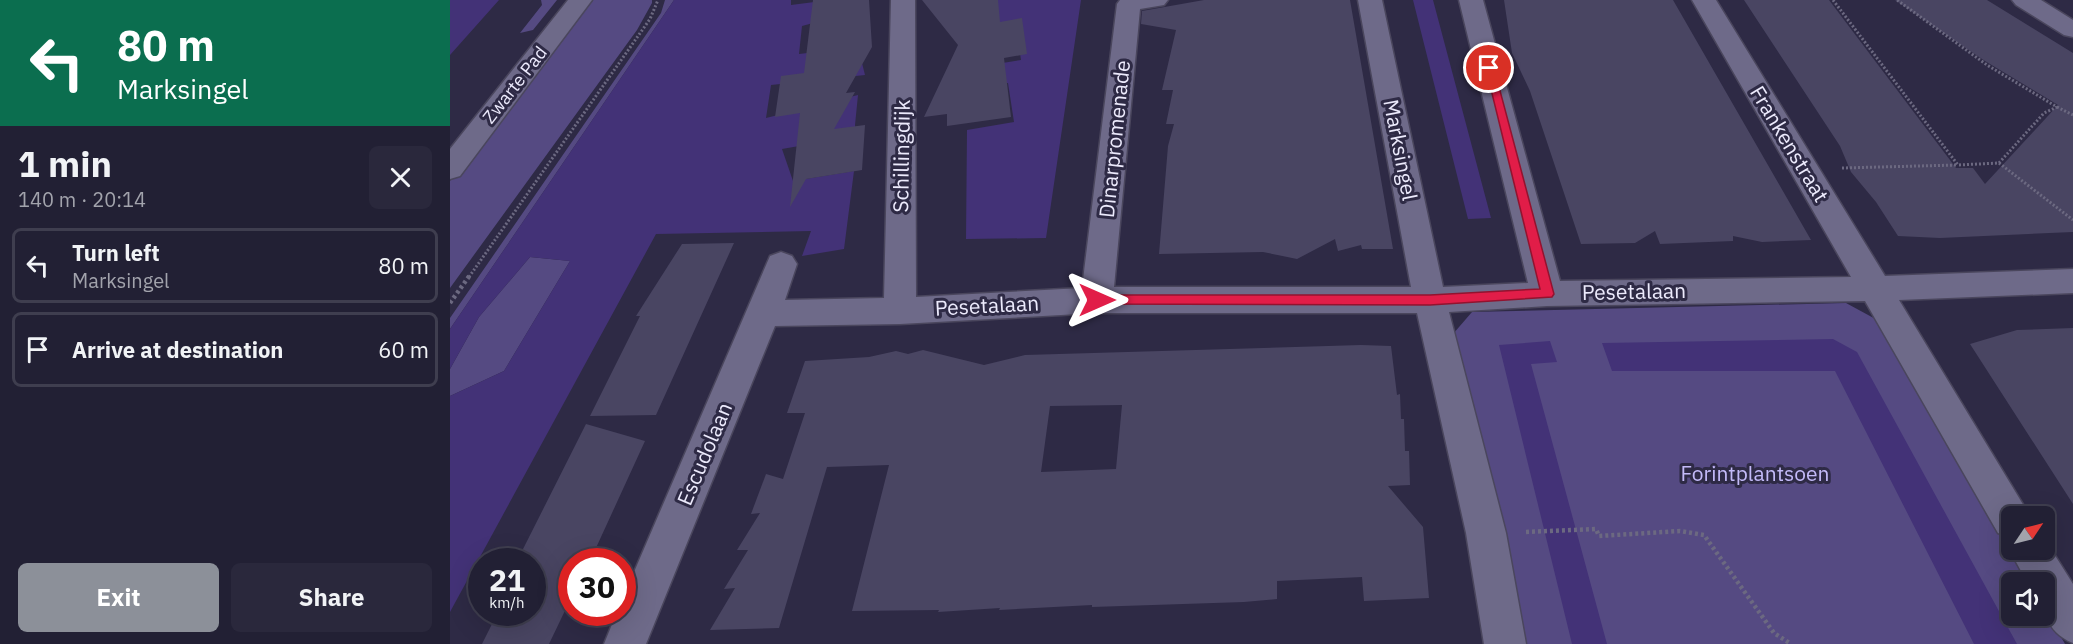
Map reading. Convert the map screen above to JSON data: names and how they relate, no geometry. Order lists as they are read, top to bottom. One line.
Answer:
{"streets":{"street":["Zwarte Pad","Dinarpromenade","Frankenstraat","Marksingel","Schillingdijk","Pesetalaan","Escudolaan"]},"crossings":[["Dinarpromenade","Pesetalaan"],["Frankenstraat","Pesetalaan"],["Marksingel","Pesetalaan"],["Schillingdijk","Pesetalaan"],["Pesetalaan","Escudolaan"]],"parks":["Forintplantsoen"],"north":"top right","page":{"turn":["80 m","Marksingel"],"heading":["1 min","140 m · 20:14"],"list":[{"name":"Turn left","note":"Marksingel","value":"80 m"},{"name":"Arrive at destination","value":"60 m"}],"speed":"21 km/h","limit":"30","buttons":["Exit","Share"]}}
